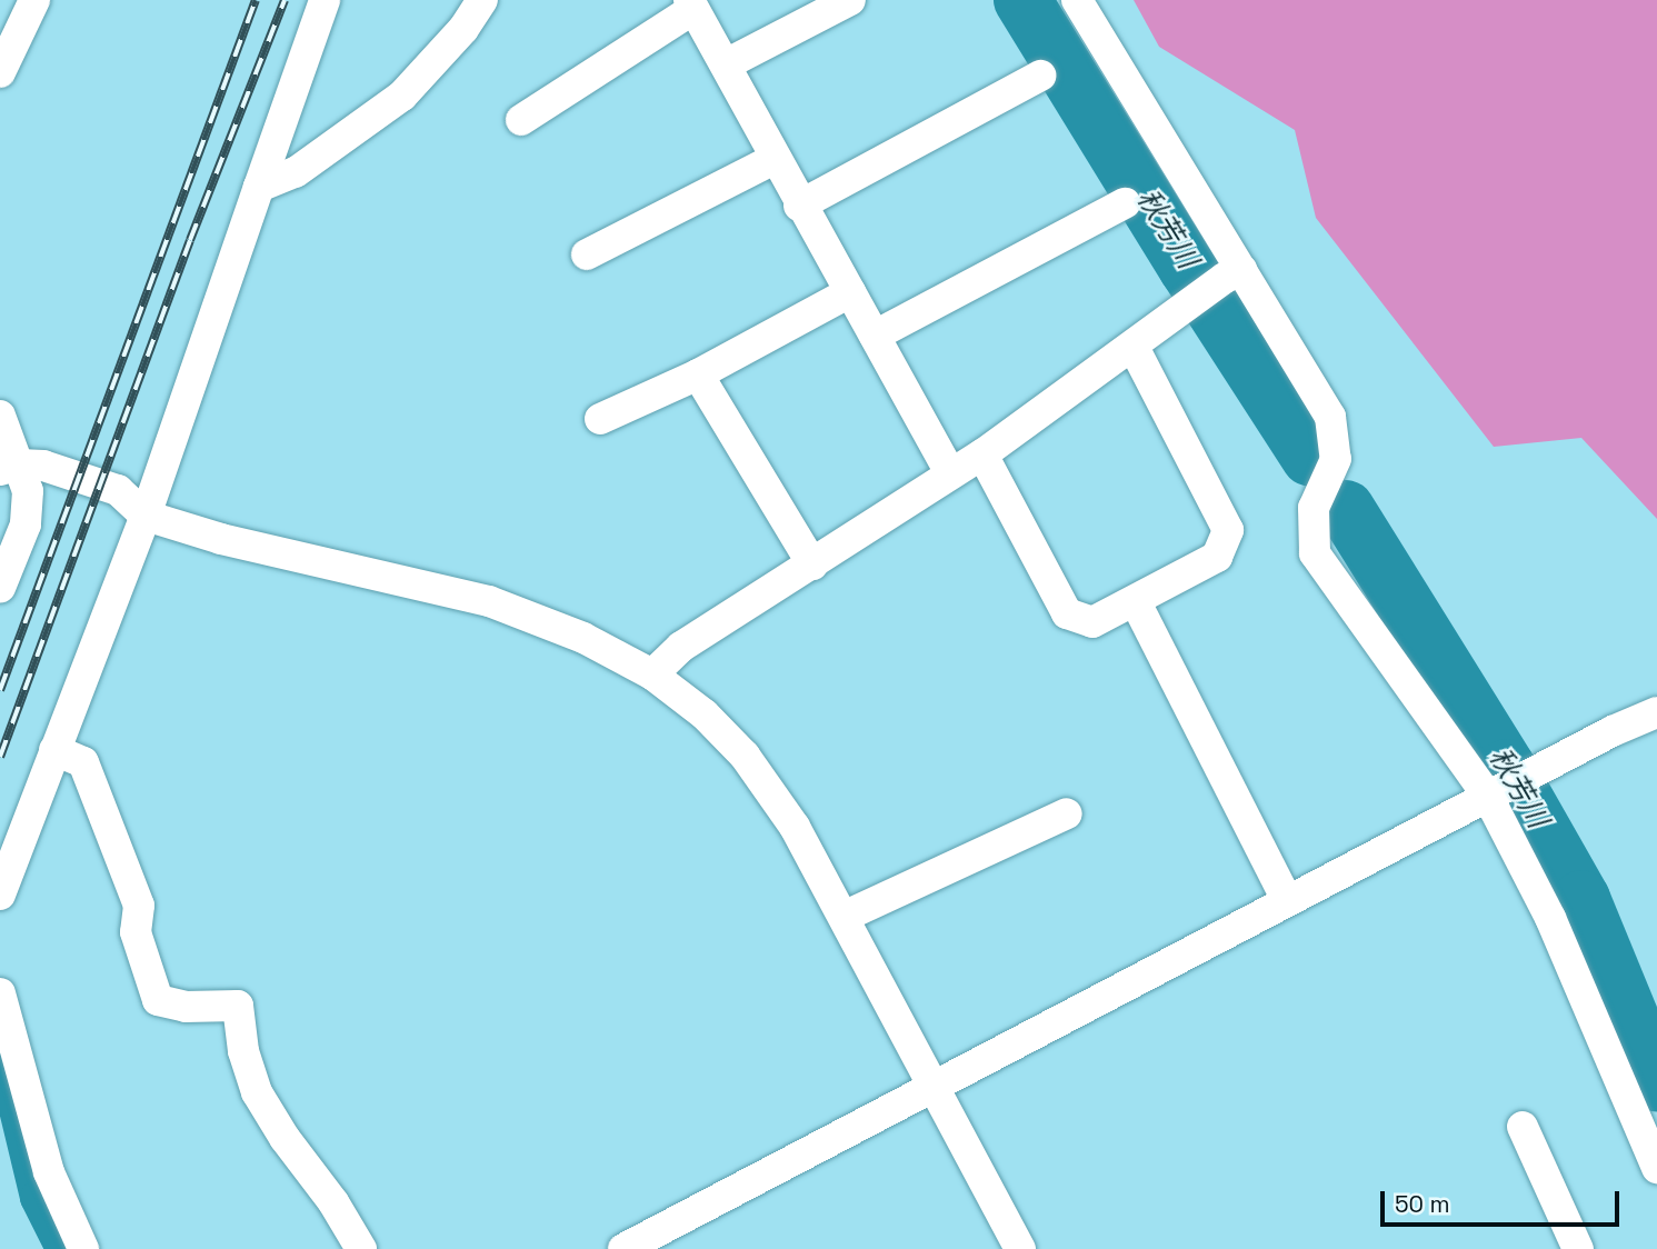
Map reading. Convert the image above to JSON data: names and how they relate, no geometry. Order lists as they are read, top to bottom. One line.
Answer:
{"water":["秋芳川"],"scale_bar":"50 m"}
